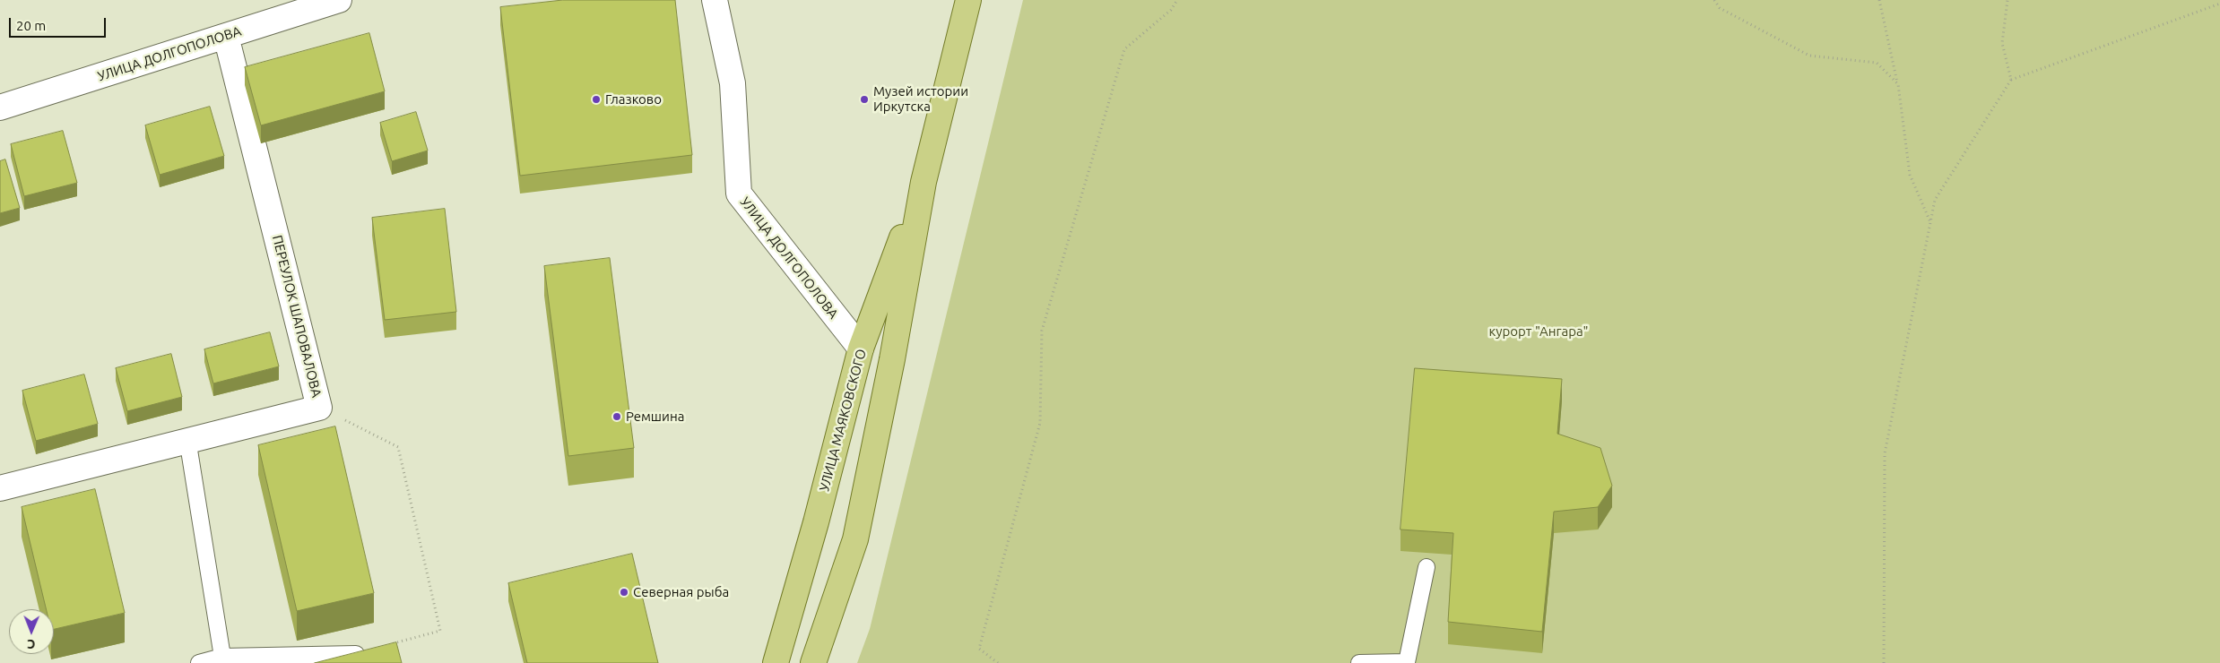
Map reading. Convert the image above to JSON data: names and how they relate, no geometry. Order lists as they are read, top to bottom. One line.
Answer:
{"streets":{"main road":["УЛИЦА МАЯКОВСКОГО"],"street":["УЛИЦА ДОЛГОПОЛОВА","ПЕРЕУЛОК ШАПОВАЛОВА"]},"crossings":[["УЛИЦА ДОЛГОПОЛОВА","ПЕРЕУЛОК ШАПОВАЛОВА"],["УЛИЦА ДОЛГОПОЛОВА","УЛИЦА МАЯКОВСКОГО"]],"parks":["курорт \"Ангара\""],"places":["Глазково","Музей истории Иркутска","Ремшина","Северная рыба"],"scale_bar":"20 m","north":"bottom"}
